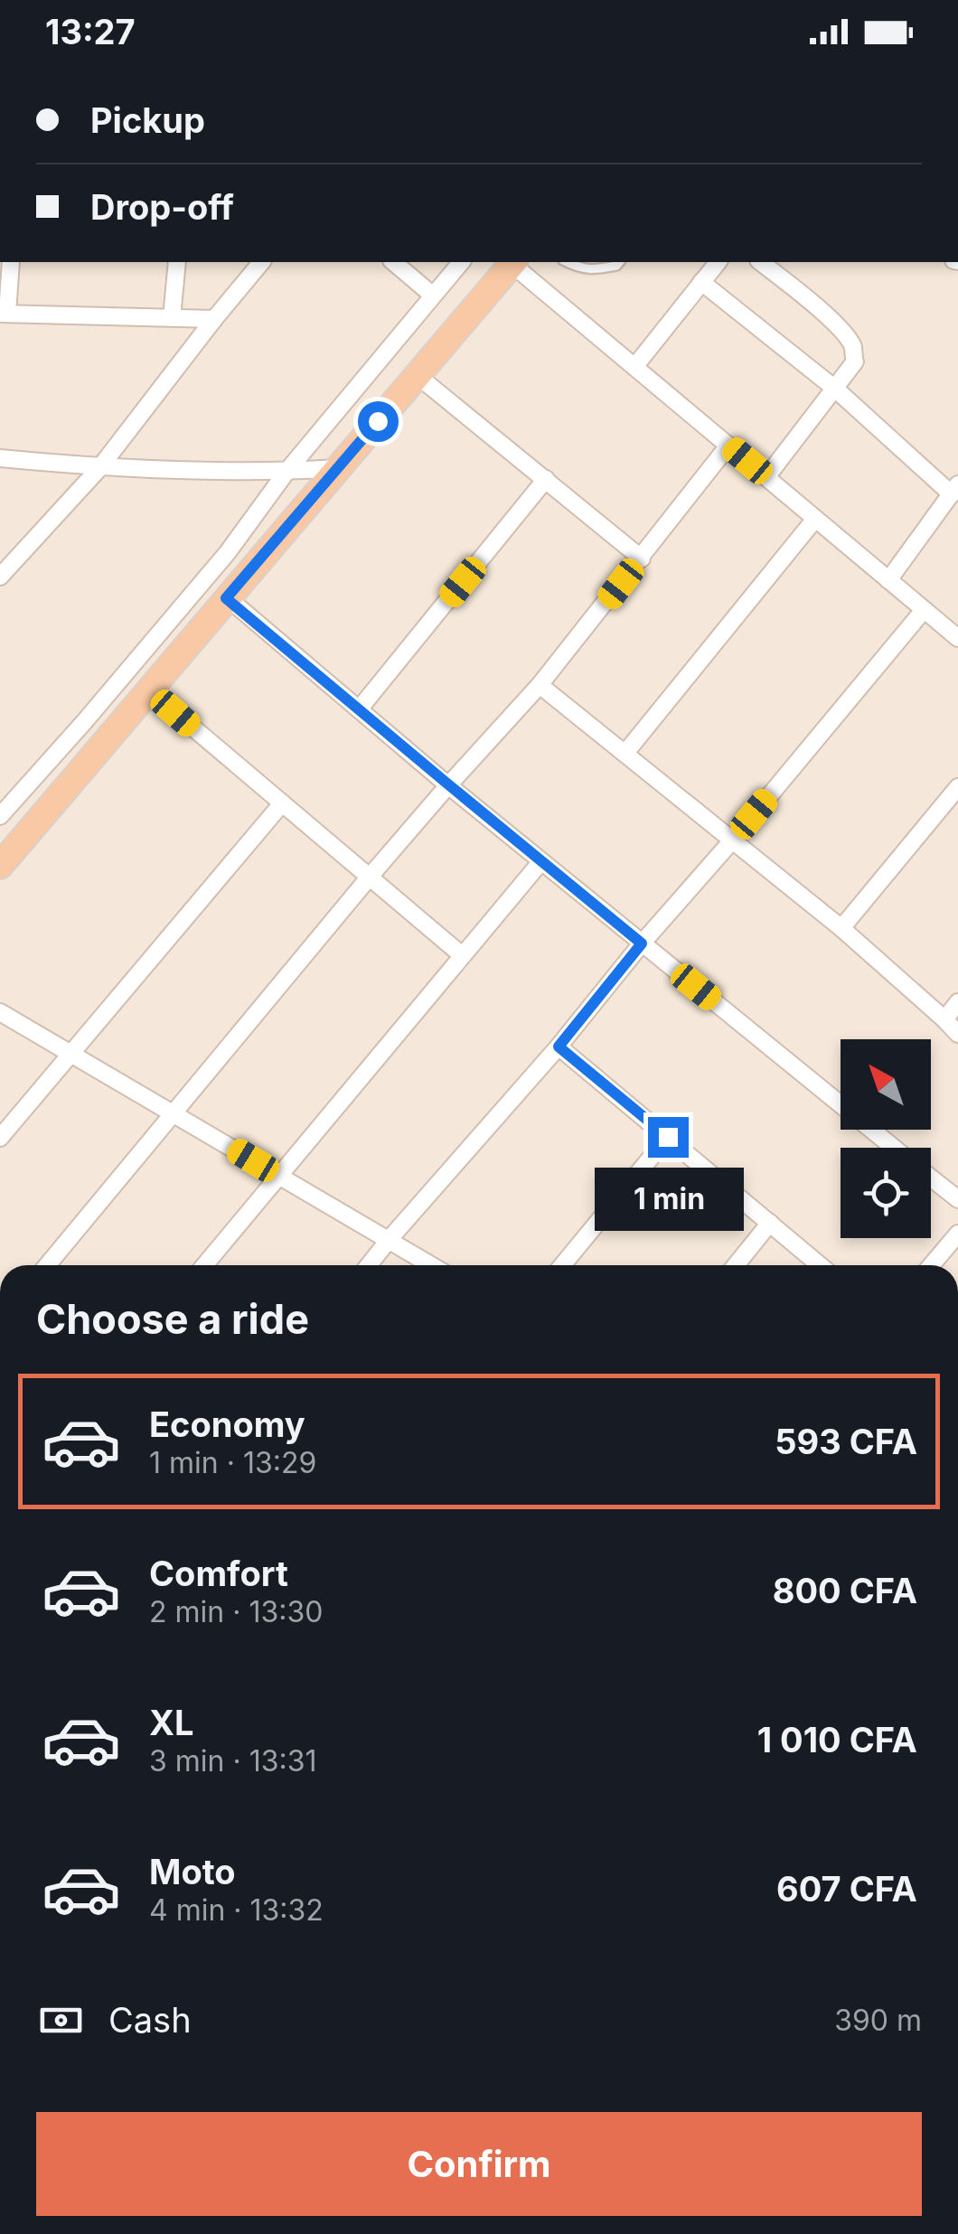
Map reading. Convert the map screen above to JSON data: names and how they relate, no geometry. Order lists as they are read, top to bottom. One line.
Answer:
{"north":"top left","page":{"status":"13:27","banner":["Pickup","Drop-off"],"bubble":"1 min","heading":"Choose a ride","list":[{"name":"Economy","note":"1 min · 13:29","value":"593 CFA"},{"name":"Comfort","note":"2 min · 13:30","value":"800 CFA"},{"name":"XL","note":"3 min · 13:31","value":"1 010 CFA"},{"name":"Moto","note":"4 min · 13:32","value":"607 CFA"}],"pay":["Cash","390 m"],"buttons":"Confirm"}}
